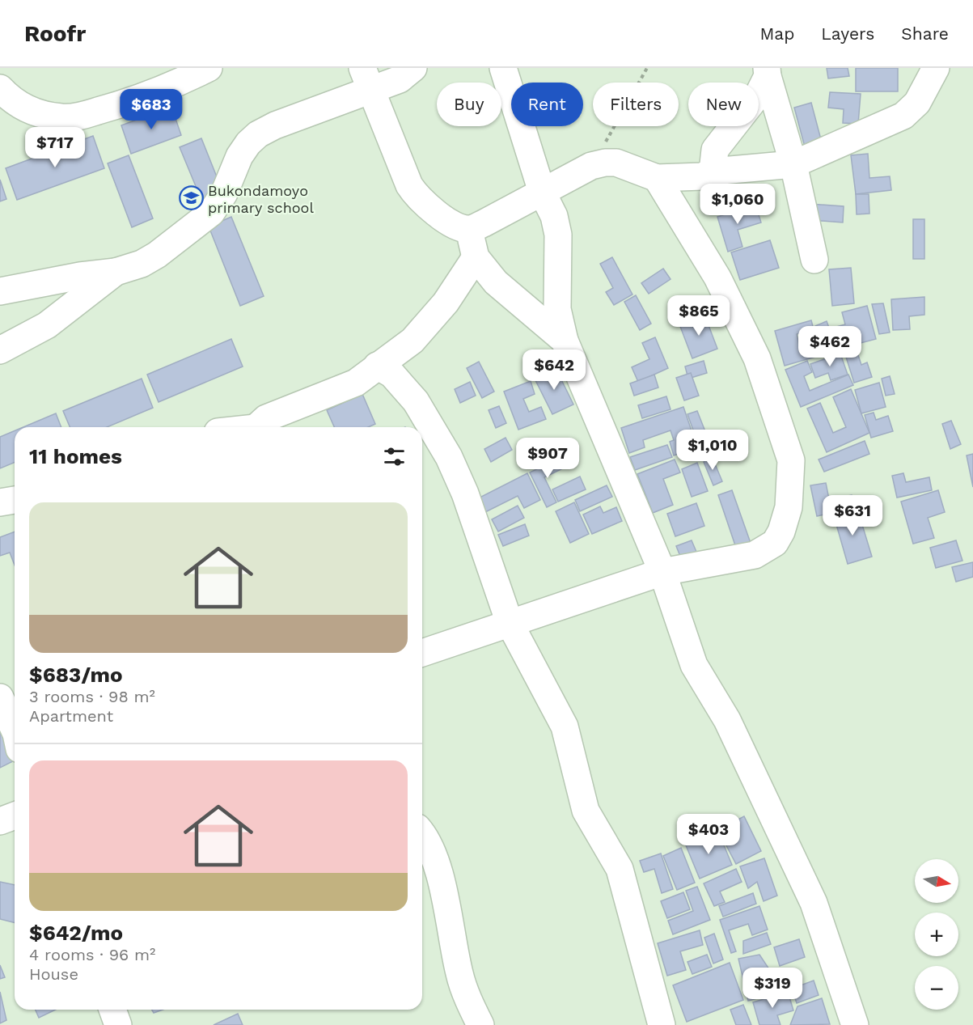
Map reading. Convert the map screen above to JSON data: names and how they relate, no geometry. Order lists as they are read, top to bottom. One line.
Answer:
{"places":{"school or university":["Bukondamoyo primary school"]},"north":"right","page":{"header":"Roofr","nav":["Map","Layers","Share"],"chip":["Buy","Rent","Filters","New"],"price":["$683","$717","$1,060","$865","$462","$642","$1,010","$907","$631","$403","$319"],"heading":"11 homes","list":[{"name":"$683/mo","note":"3 rooms · 98 m² · Apartment"},{"name":"$642/mo","note":"4 rooms · 96 m² · House"}],"map_buttons":["+","−"]}}
